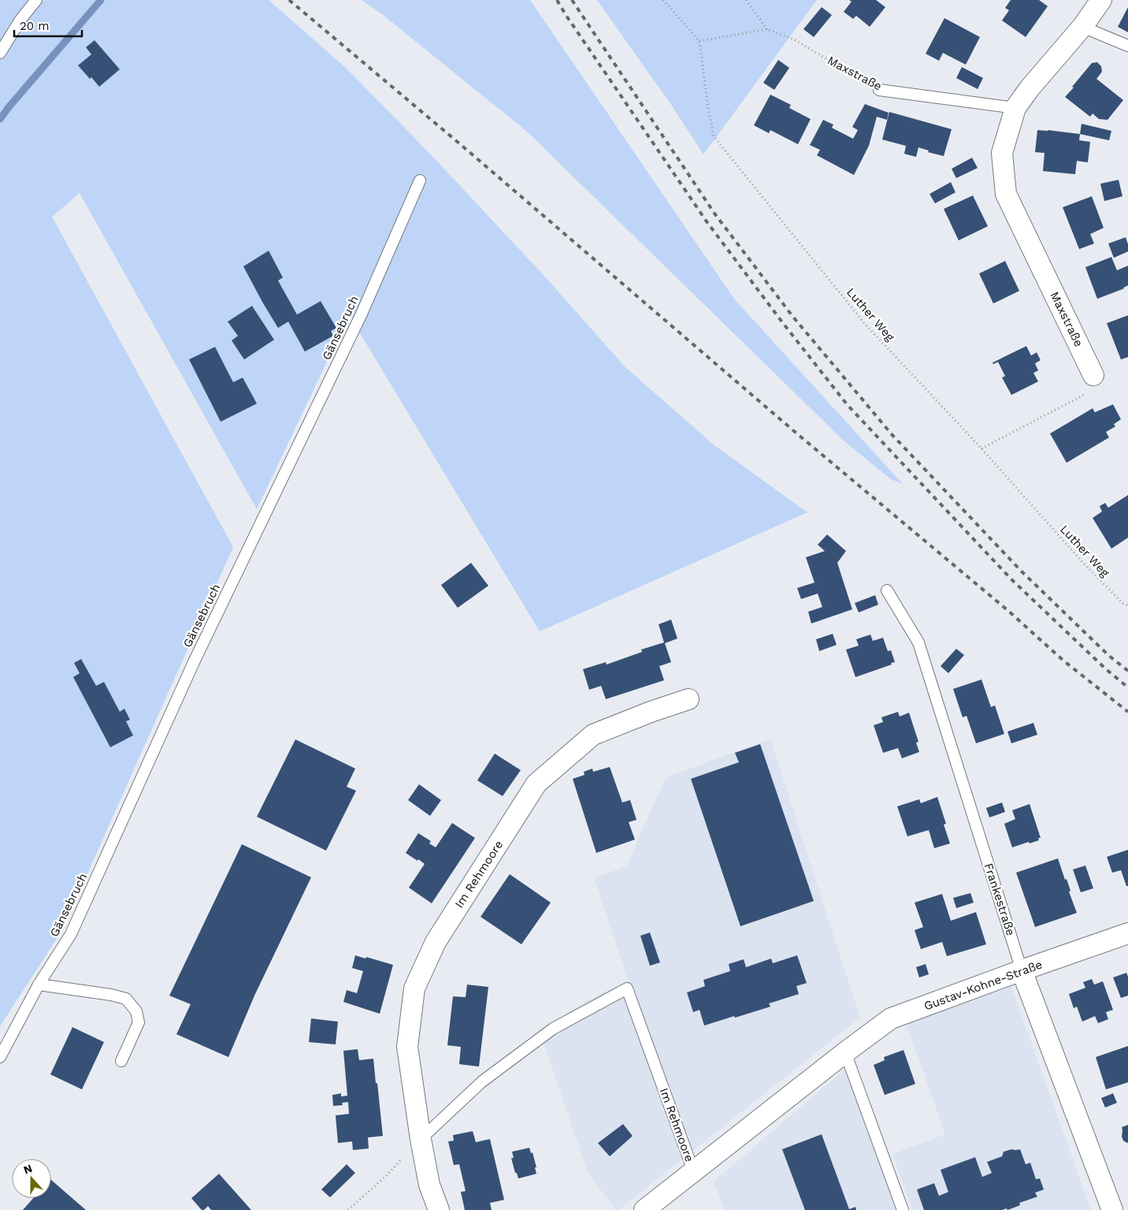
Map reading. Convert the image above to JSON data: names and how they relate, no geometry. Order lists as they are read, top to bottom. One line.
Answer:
{"streets":{"street":["Maxstraße","Im Rehmoore","Frankestraße","Gustav-Kohne-Straße"],"lane":["Gänsebruch"],"path":["Luther Weg"]},"crossings":[["Im Rehmoore","Gustav-Kohne-Straße"],["Frankestraße","Gustav-Kohne-Straße"]],"scale_bar":"20 m","north":"top"}
